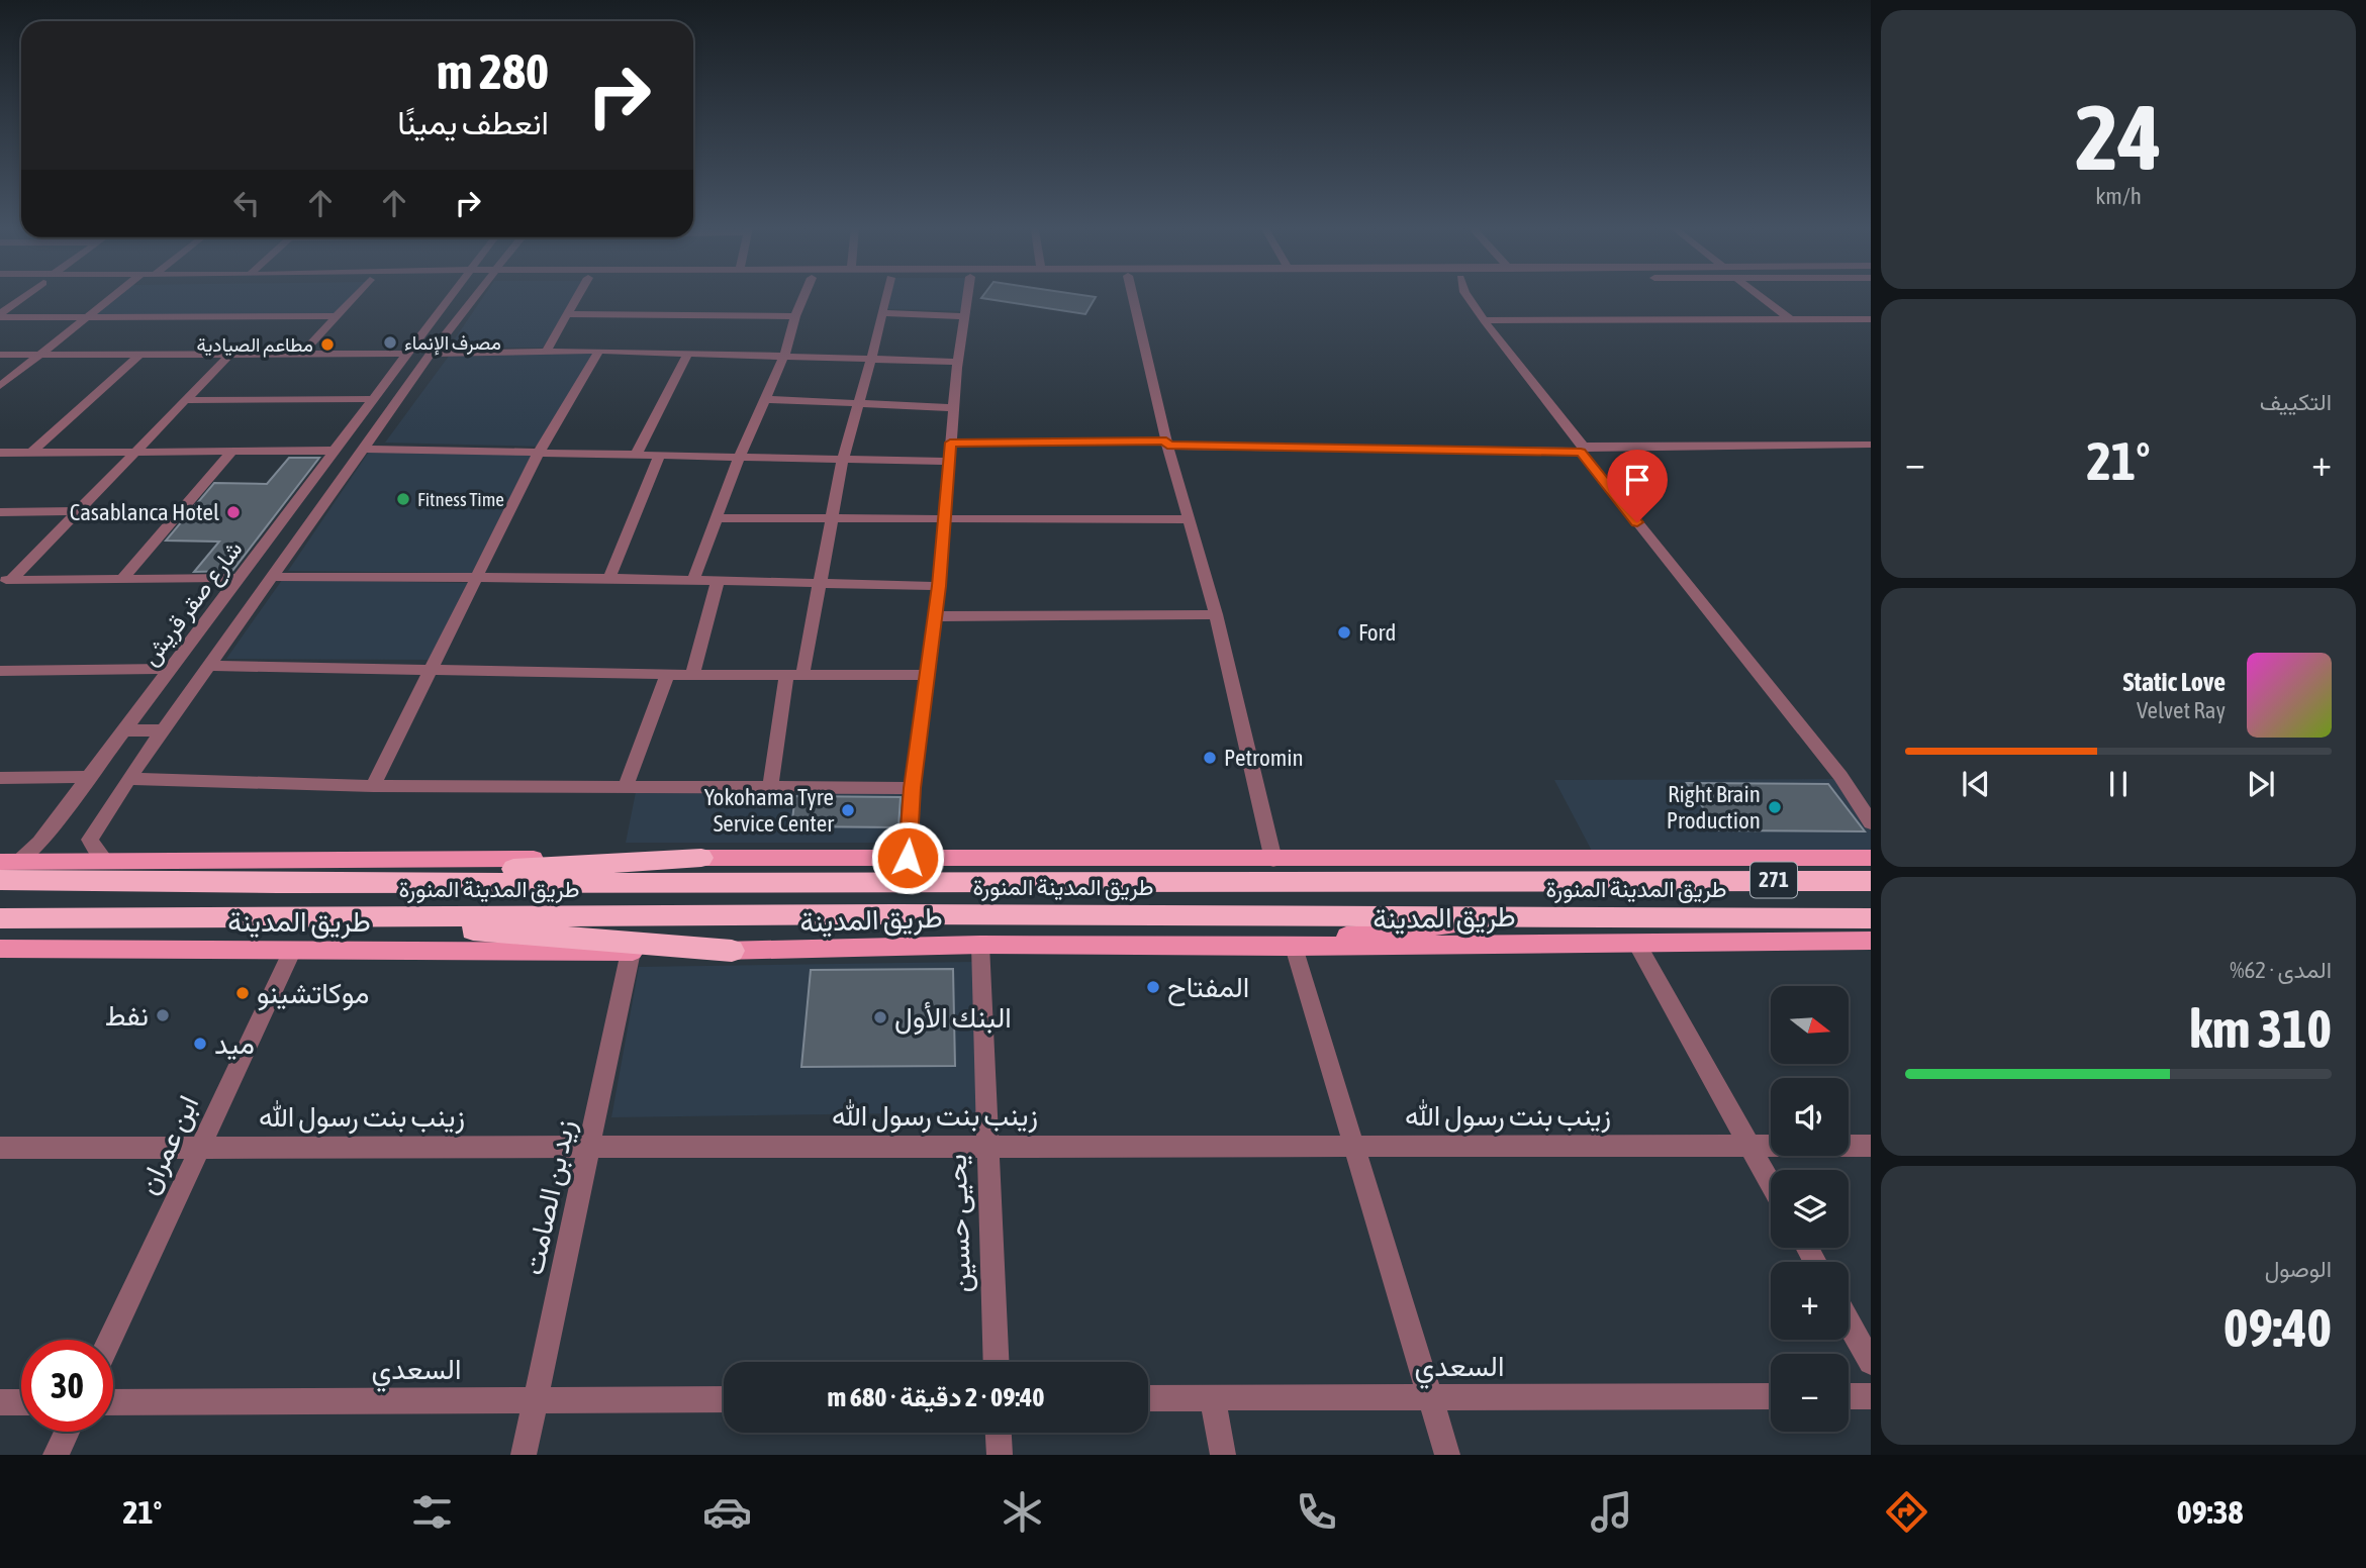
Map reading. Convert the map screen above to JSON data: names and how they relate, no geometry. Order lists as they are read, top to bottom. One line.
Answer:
{"streets":{"highway":["271","طريق المدينة المنورة"],"main road":["طريق المدينة"],"street":["شارع صقر قريش","زينب بنت رسول الله","ابن عمران","زيد بن الصامت","يحيى حسين","السعدي"]},"crossings":[["شارع صقر قريش","طريق المدينة المنورة"],["طريق المدينة","ابن عمران"],["طريق المدينة","زيد بن الصامت"],["طريق المدينة","يحيى حسين"],["زينب بنت رسول الله","ابن عمران"],["زينب بنت رسول الله","زيد بن الصامت"],["زينب بنت رسول الله","يحيى حسين"],["زيد بن الصامت","السعدي"]],"places":["مصرف الإنماء","مطاعم الصيادية","Fitness Time","Casablanca Hotel","Ford","Petromin","Right Brain Production","Yokohama Tyre Service Center","المفتاح","موكاتشينو","نفط","البنك الأول","ميد"],"north":"right","page":{"tile":[["24","km/h"],"التكييف",["المدى · 62%","310 km"],["الوصول","09:40"]],"turn":["280 m","انعطف يمينًا"],"heat":["−","21°","+"],"song":["Static Love","Velvet Ray"],"map_buttons":["+","−"],"limit":"30","trip":"09:40 · 2 دقيقة · 680 m","tabs":["09:38","21°"]}}
